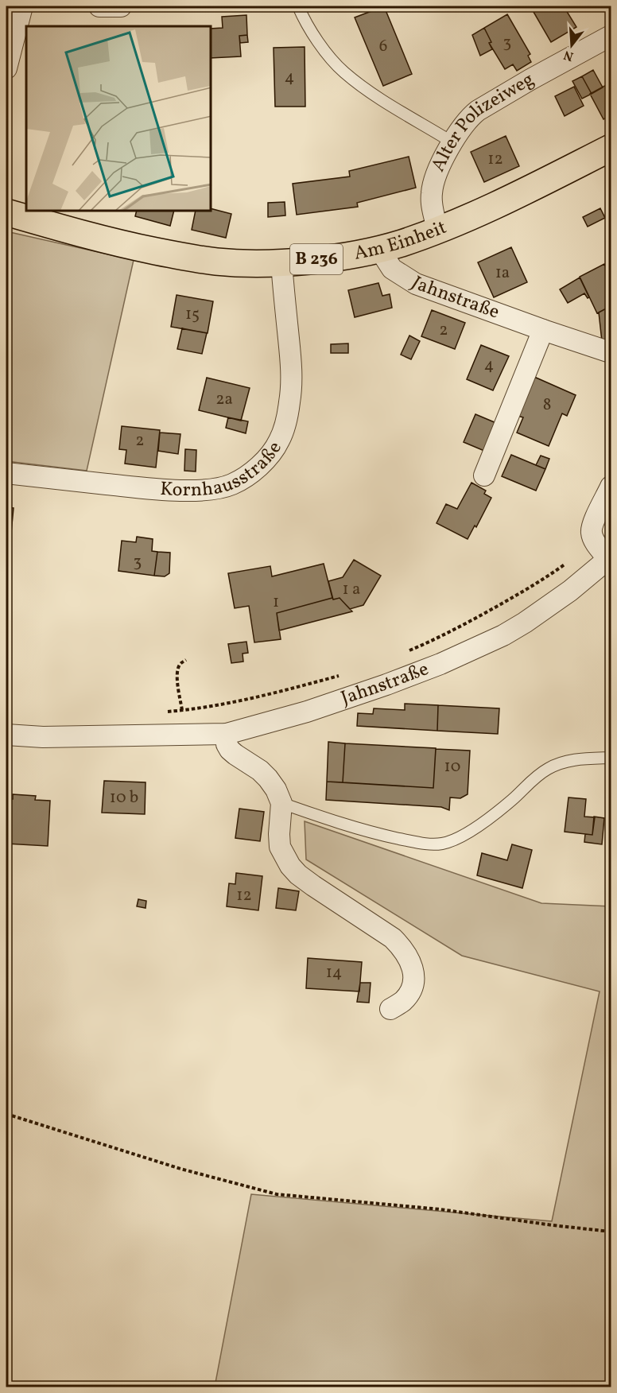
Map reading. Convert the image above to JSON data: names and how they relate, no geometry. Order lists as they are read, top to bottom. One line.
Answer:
{"streets":{"main road":["Am Einheit","B 236"],"street":["Alter Polizeiweg","Jahnstraße","Kornhausstraße"]},"crossings":[["Alter Polizeiweg","Am Einheit"],["Am Einheit","Jahnstraße"],["Am Einheit","Kornhausstraße"]],"house_numbers":["3","6","4","12","1a","15","2","4","2a","8","2","3","1 a","1","10","10 b","12","14"],"north":"bottom"}
